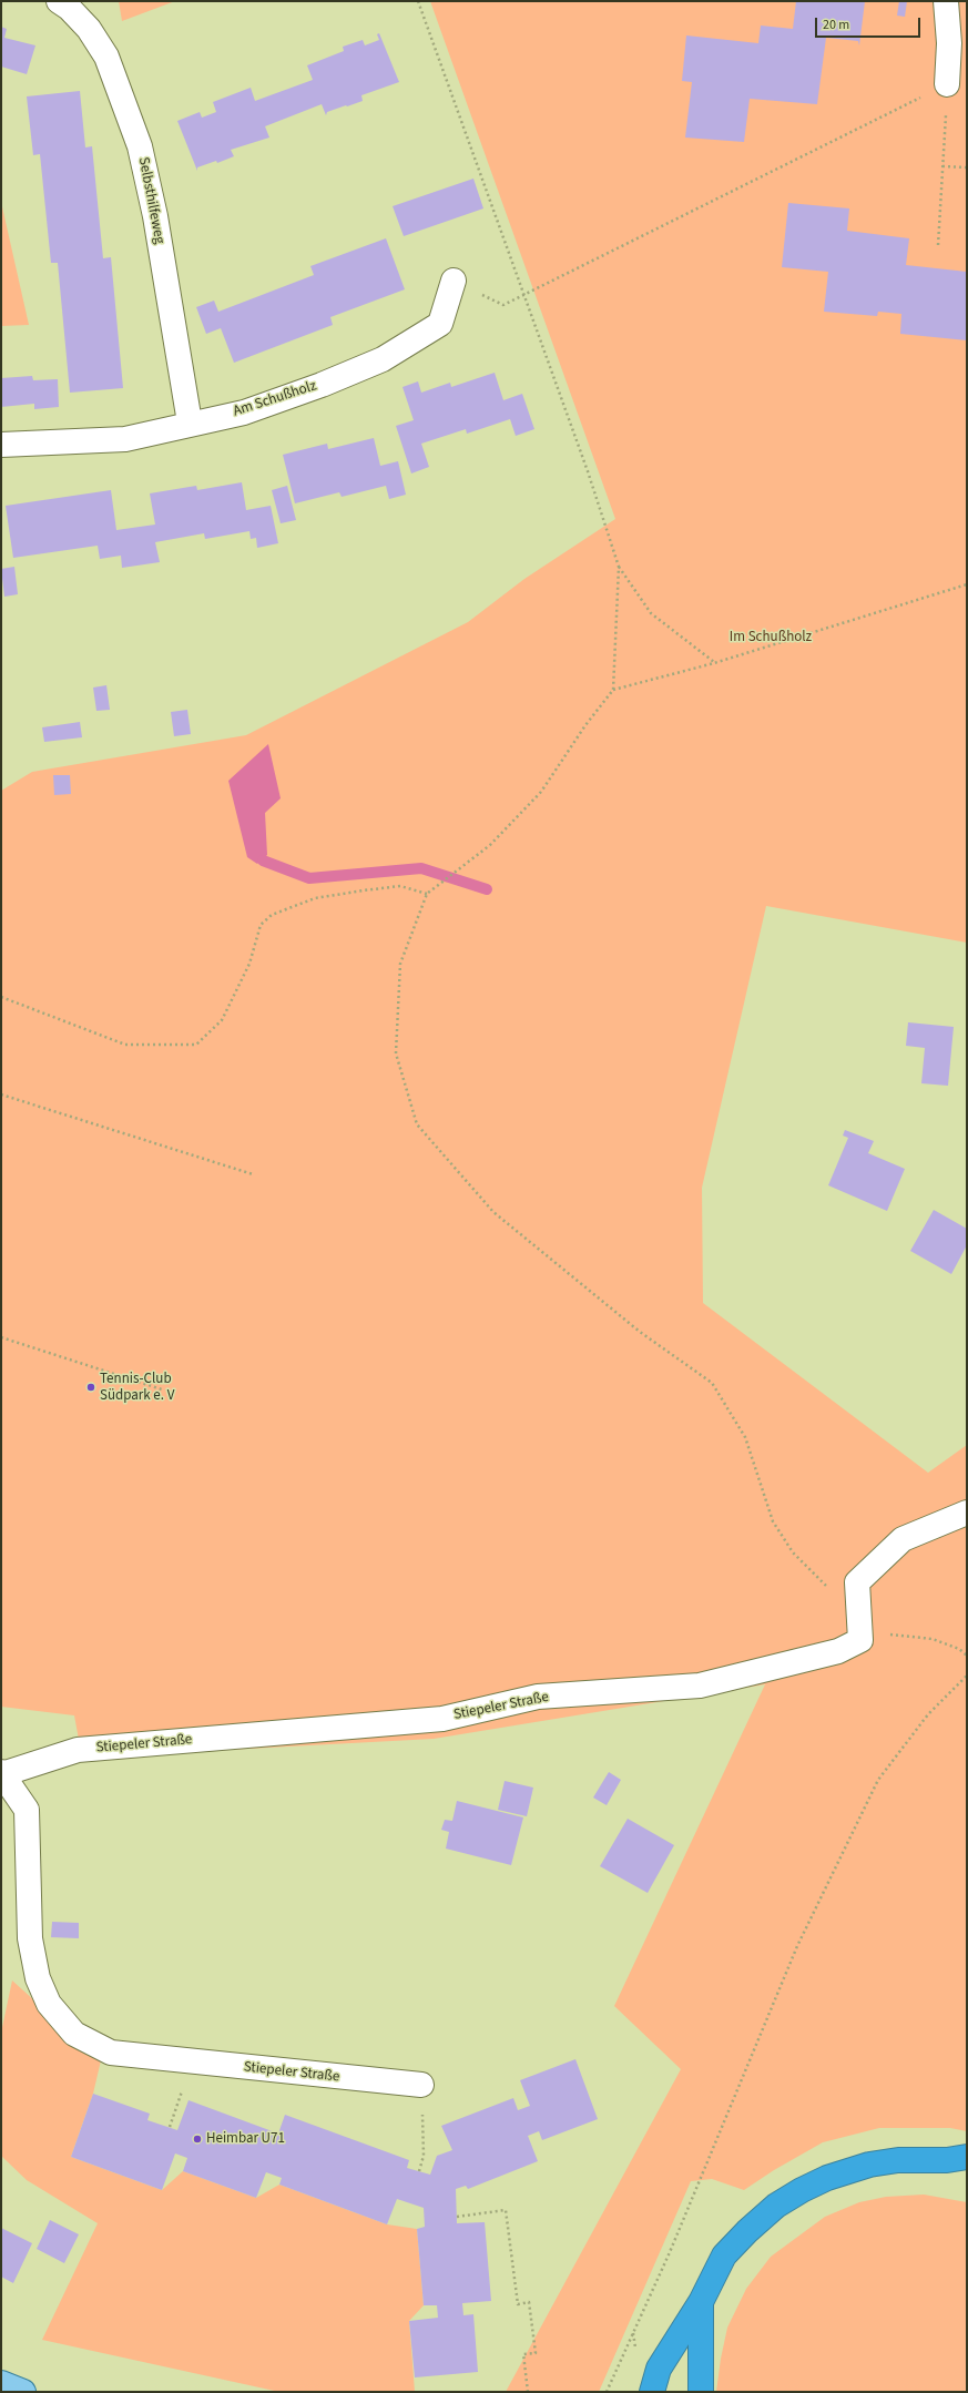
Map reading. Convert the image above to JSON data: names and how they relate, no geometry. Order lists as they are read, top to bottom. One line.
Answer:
{"streets":{"street":["Selbsthilfeweg","Am Schußholz","Stiepeler Straße"]},"crossings":[["Selbsthilfeweg","Am Schußholz"]],"parks":["Im Schußholz"],"places":["Tennis-Club Südpark e. V","Heimbar U71"],"scale_bar":"20 m"}
